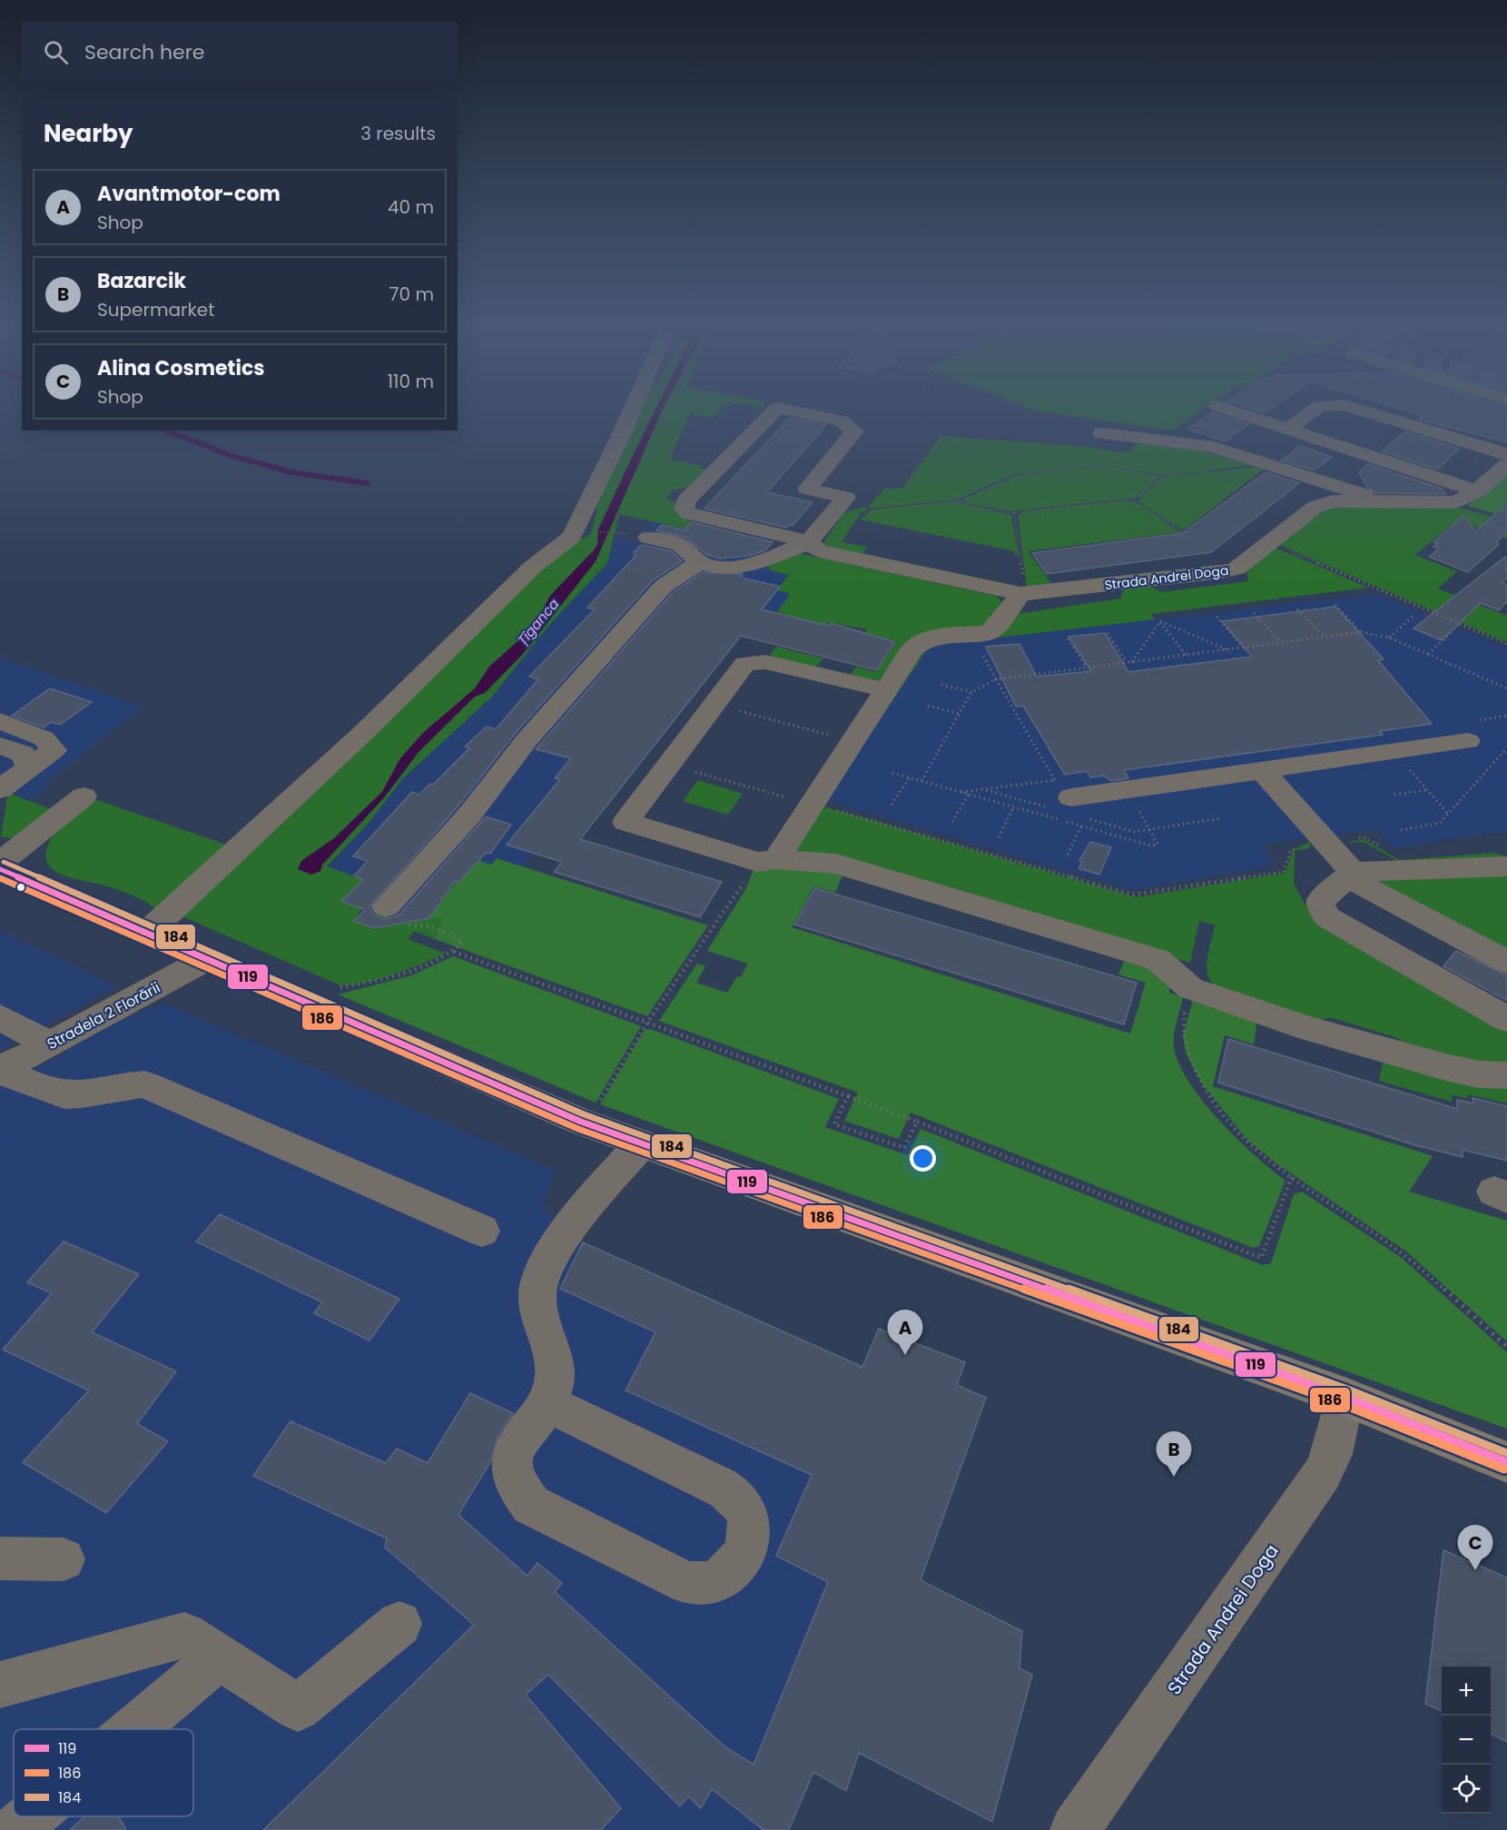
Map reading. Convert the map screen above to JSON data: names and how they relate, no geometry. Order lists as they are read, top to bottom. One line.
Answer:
{"streets":{"street":["Strada Andrei Doga","Stradela 2 Florării"]},"water":["Țîganca"],"lines":["transit line 184","transit line 119","transit line 186"],"legend":["119","186","184"],"page":{"search":"Search here","heading":["Nearby","3 results"],"list":[{"mark":"A","name":"Avantmotor-com","note":"Shop","value":"40 m"},{"mark":"B","name":"Bazarcik","note":"Supermarket","value":"70 m"},{"mark":"C","name":"Alina Cosmetics","note":"Shop","value":"110 m"}],"pins":["A","B","C"],"map_buttons":["+","−"]}}
